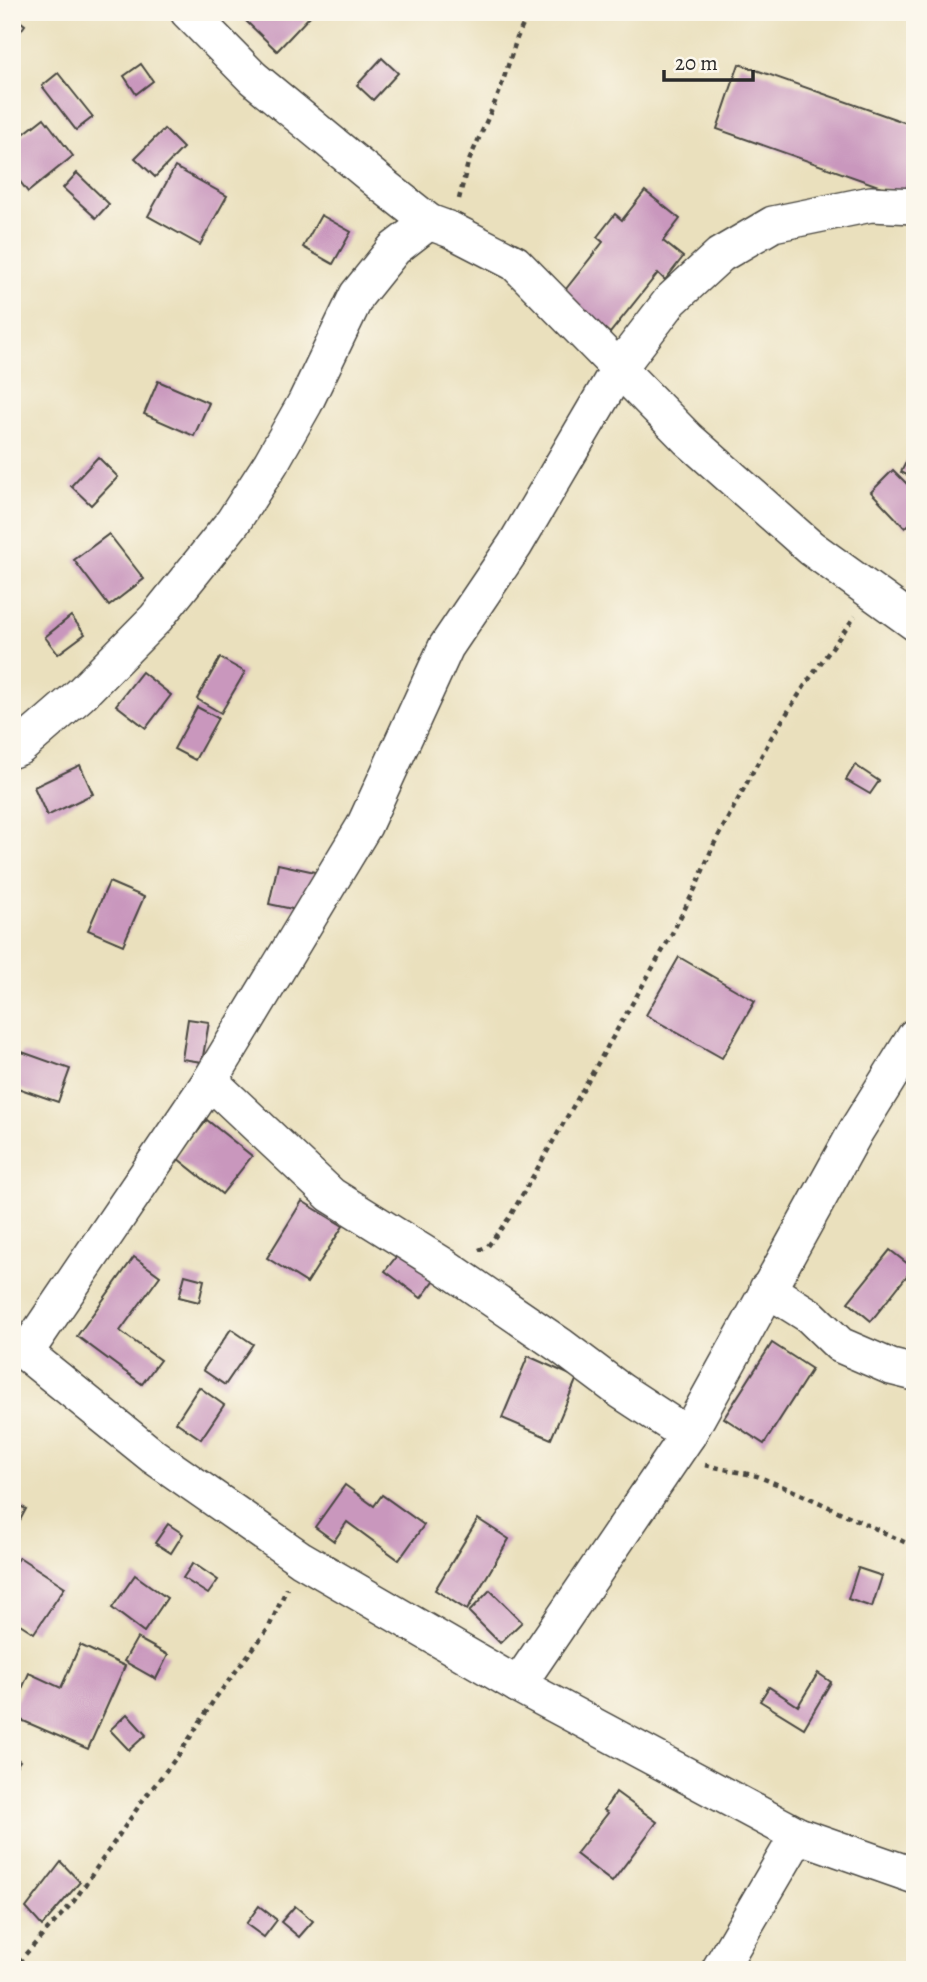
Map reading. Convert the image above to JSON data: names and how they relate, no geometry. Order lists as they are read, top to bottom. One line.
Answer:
{"scale_bar":"20 m"}
